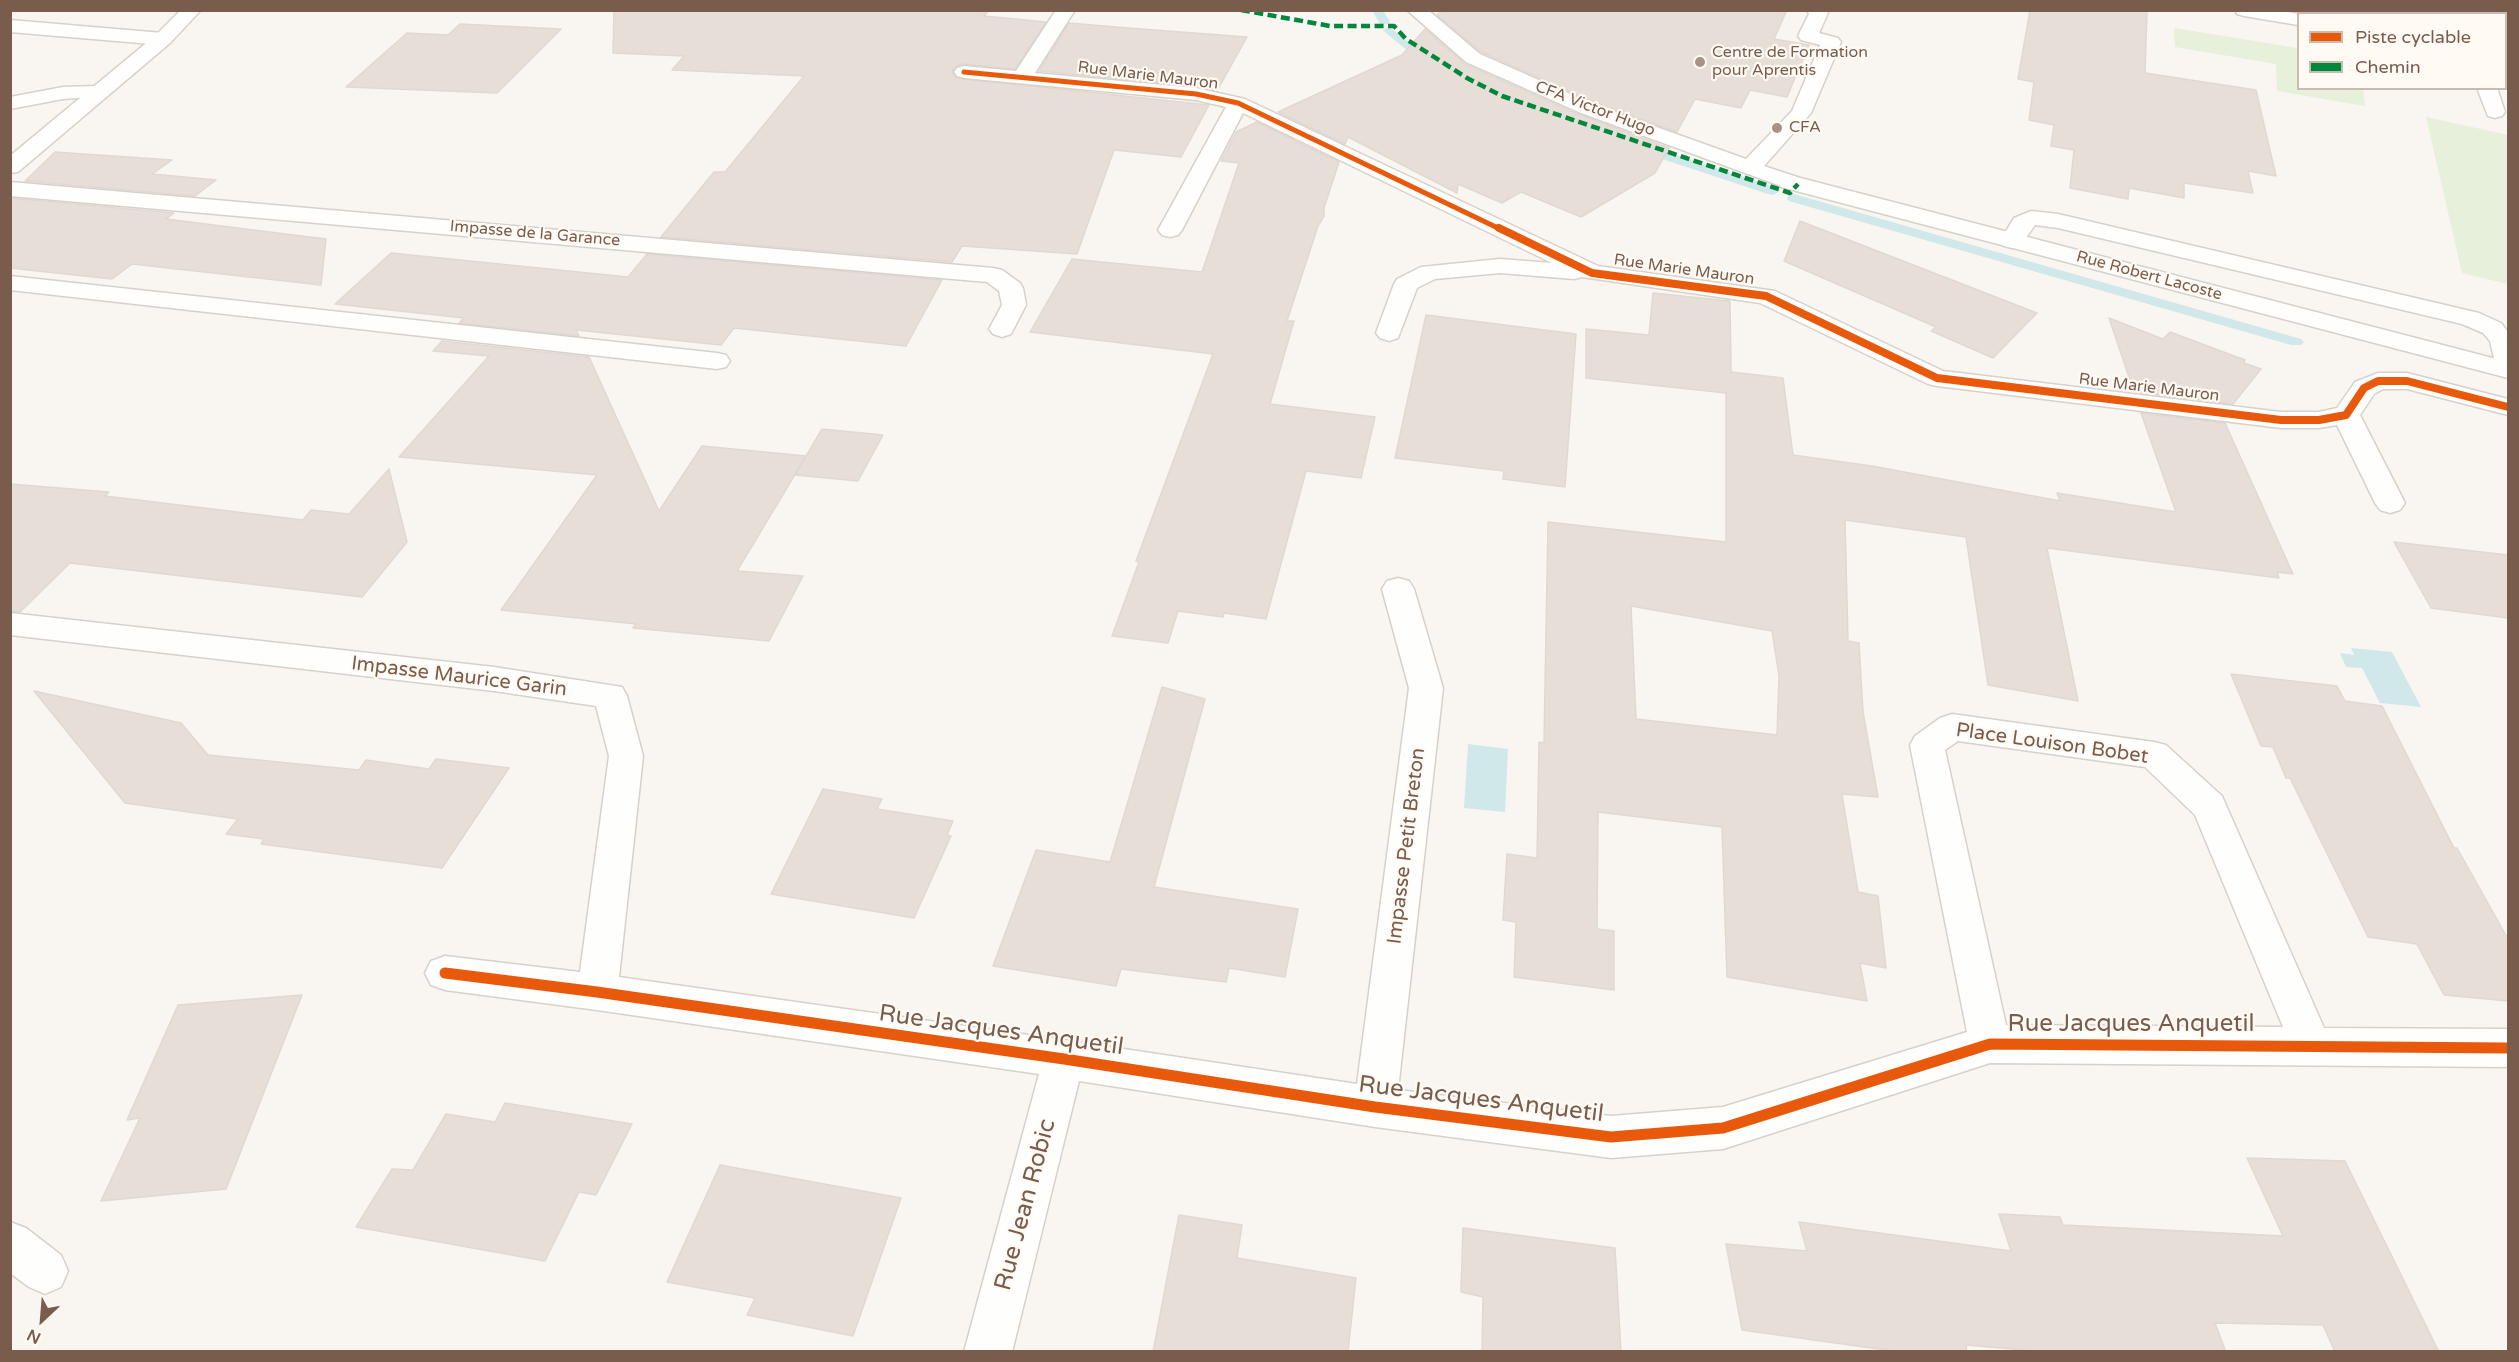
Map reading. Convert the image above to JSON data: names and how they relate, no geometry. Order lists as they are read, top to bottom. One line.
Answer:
{"streets":{"street":["Rue Marie Mauron","CFA Victor Hugo","Impasse de la Garance","Rue Robert Lacoste","Impasse Maurice Garin","Place Louison Bobet","Impasse Petit Breton","Rue Jacques Anquetil","Rue Jean Robic"]},"crossings":[["CFA Victor Hugo","Rue Robert Lacoste"],["Impasse Maurice Garin","Rue Jacques Anquetil"],["Place Louison Bobet","Rue Jacques Anquetil"],["Impasse Petit Breton","Rue Jacques Anquetil"],["Rue Jacques Anquetil","Rue Jean Robic"]],"places":["Centre de Formation pour Aprentis","CFA"],"legend":["Piste cyclable","Chemin"],"north":"bottom left"}
